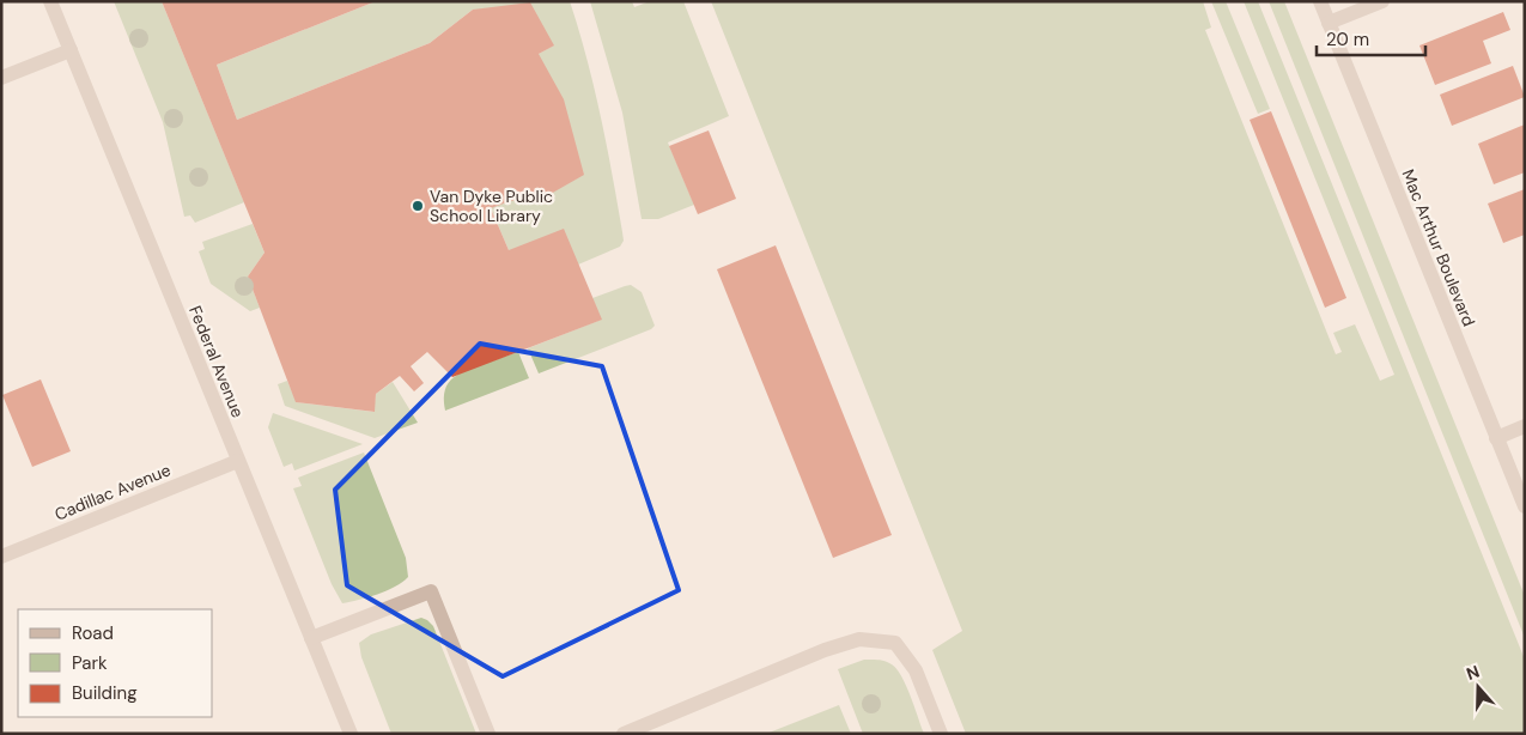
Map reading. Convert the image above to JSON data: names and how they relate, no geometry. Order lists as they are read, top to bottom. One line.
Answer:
{"streets":{"street":["Mac Arthur Boulevard","Federal Avenue","Cadillac Avenue"]},"crossings":[["Federal Avenue","Cadillac Avenue"]],"places":["Van Dyke Public School Library"],"legend":["Road","Park","Building"],"scale_bar":"20 m","north":"top"}
